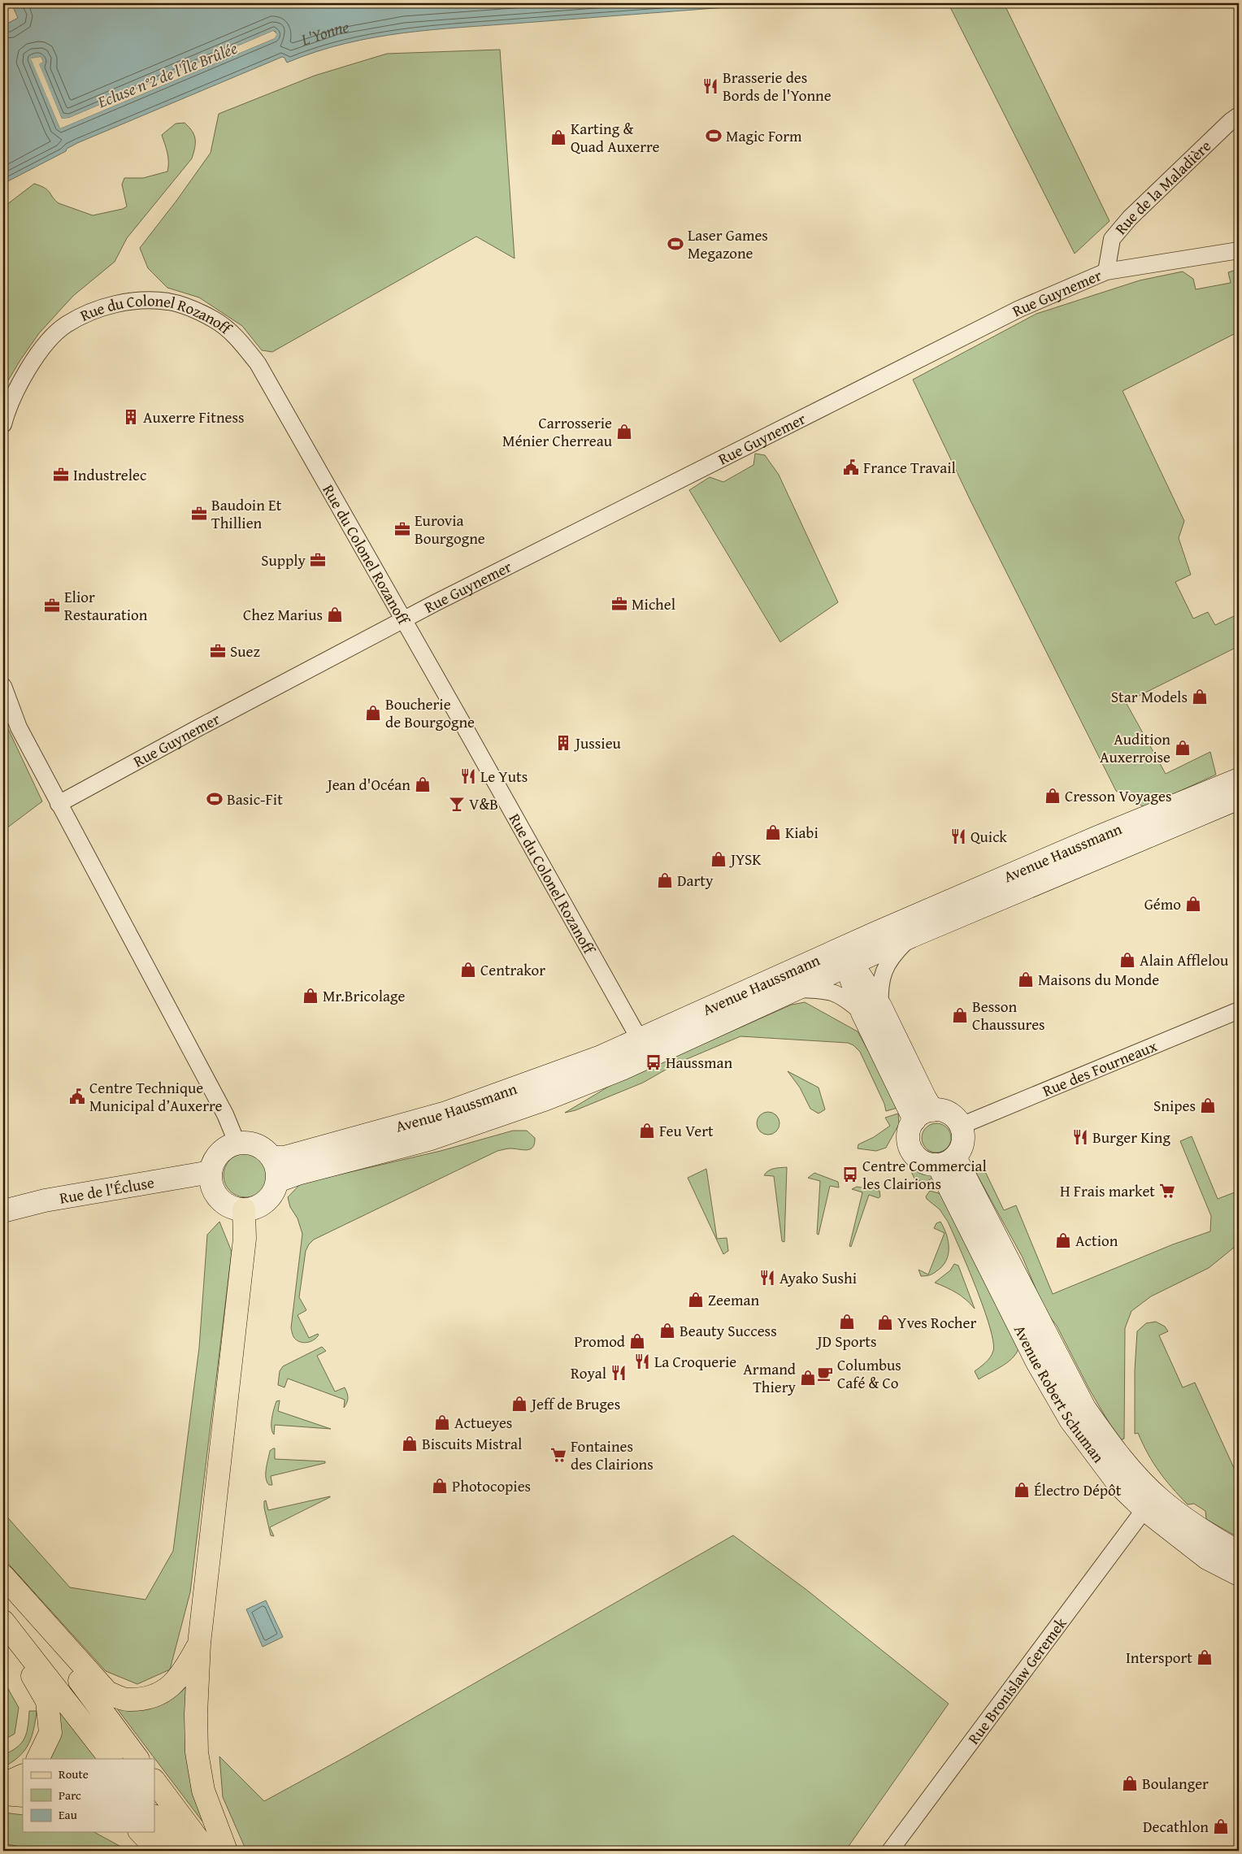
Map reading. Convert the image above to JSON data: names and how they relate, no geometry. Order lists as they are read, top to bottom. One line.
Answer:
{"streets":{"street":["Rue de la Maladière","Rue Guynemer","Rue du Colonel Rozanoff","Avenue Haussmann","Rue des Fourneaux","Rue de l'Écluse","Avenue Robert Schuman","Rue Bronislaw Geremek"]},"crossings":[["Rue de la Maladière","Rue Guynemer"],["Rue Guynemer","Rue du Colonel Rozanoff"],["Rue du Colonel Rozanoff","Avenue Haussmann"],["Avenue Haussmann","Rue de l'Écluse"],["Rue des Fourneaux","Avenue Robert Schuman"],["Avenue Robert Schuman","Rue Bronislaw Geremek"]],"water":["L'Yonne","Ecluse n°2 de l'Île Brûlée"],"places":{"restaurant":["Brasserie des Bords de l'Yonne","Le Yuts","Quick","Burger King","Ayako Sushi","La Croquerie","Royal"],"sports":["Magic Form","Laser Games Megazone","Basic-Fit"],"shop":["Karting & Quad Auxerre","Carrosserie Ménier Cherreau","Chez Marius","Star Models","Boucherie de Bourgogne","Audition Auxerroise","Jean d'Océan","Cresson Voyages","Kiabi","JYSK","Darty","Gémo","Alain Afflelou","Centrakor","Maisons du Monde","Mr.Bricolage","Besson Chaussures","Snipes","Feu Vert","Action","Zeeman","JD Sports","Yves Rocher","Beauty Success","Promod","Armand Thiery","Jeff de Bruges","Actueyes","Biscuits Mistral","Photocopies","Électro Dépôt","Intersport","Boulanger","Decathlon"],"building":["Auxerre Fitness","Jussieu"],"public building":["France Travail","Centre Technique Municipal d’Auxerre"],"office":["Industrelec","Baudoin Et Thillien","Eurovia Bourgogne","Supply","Michel","Elior Restauration","Suez"],"bar":["V&B"],"bus stop":["Haussman","Centre Commercial les Clairions"],"supermarket":["H Frais market","Fontaines des Clairions"],"cafe":["Columbus Café & Co"]},"legend":["Route","Parc","Eau"]}
